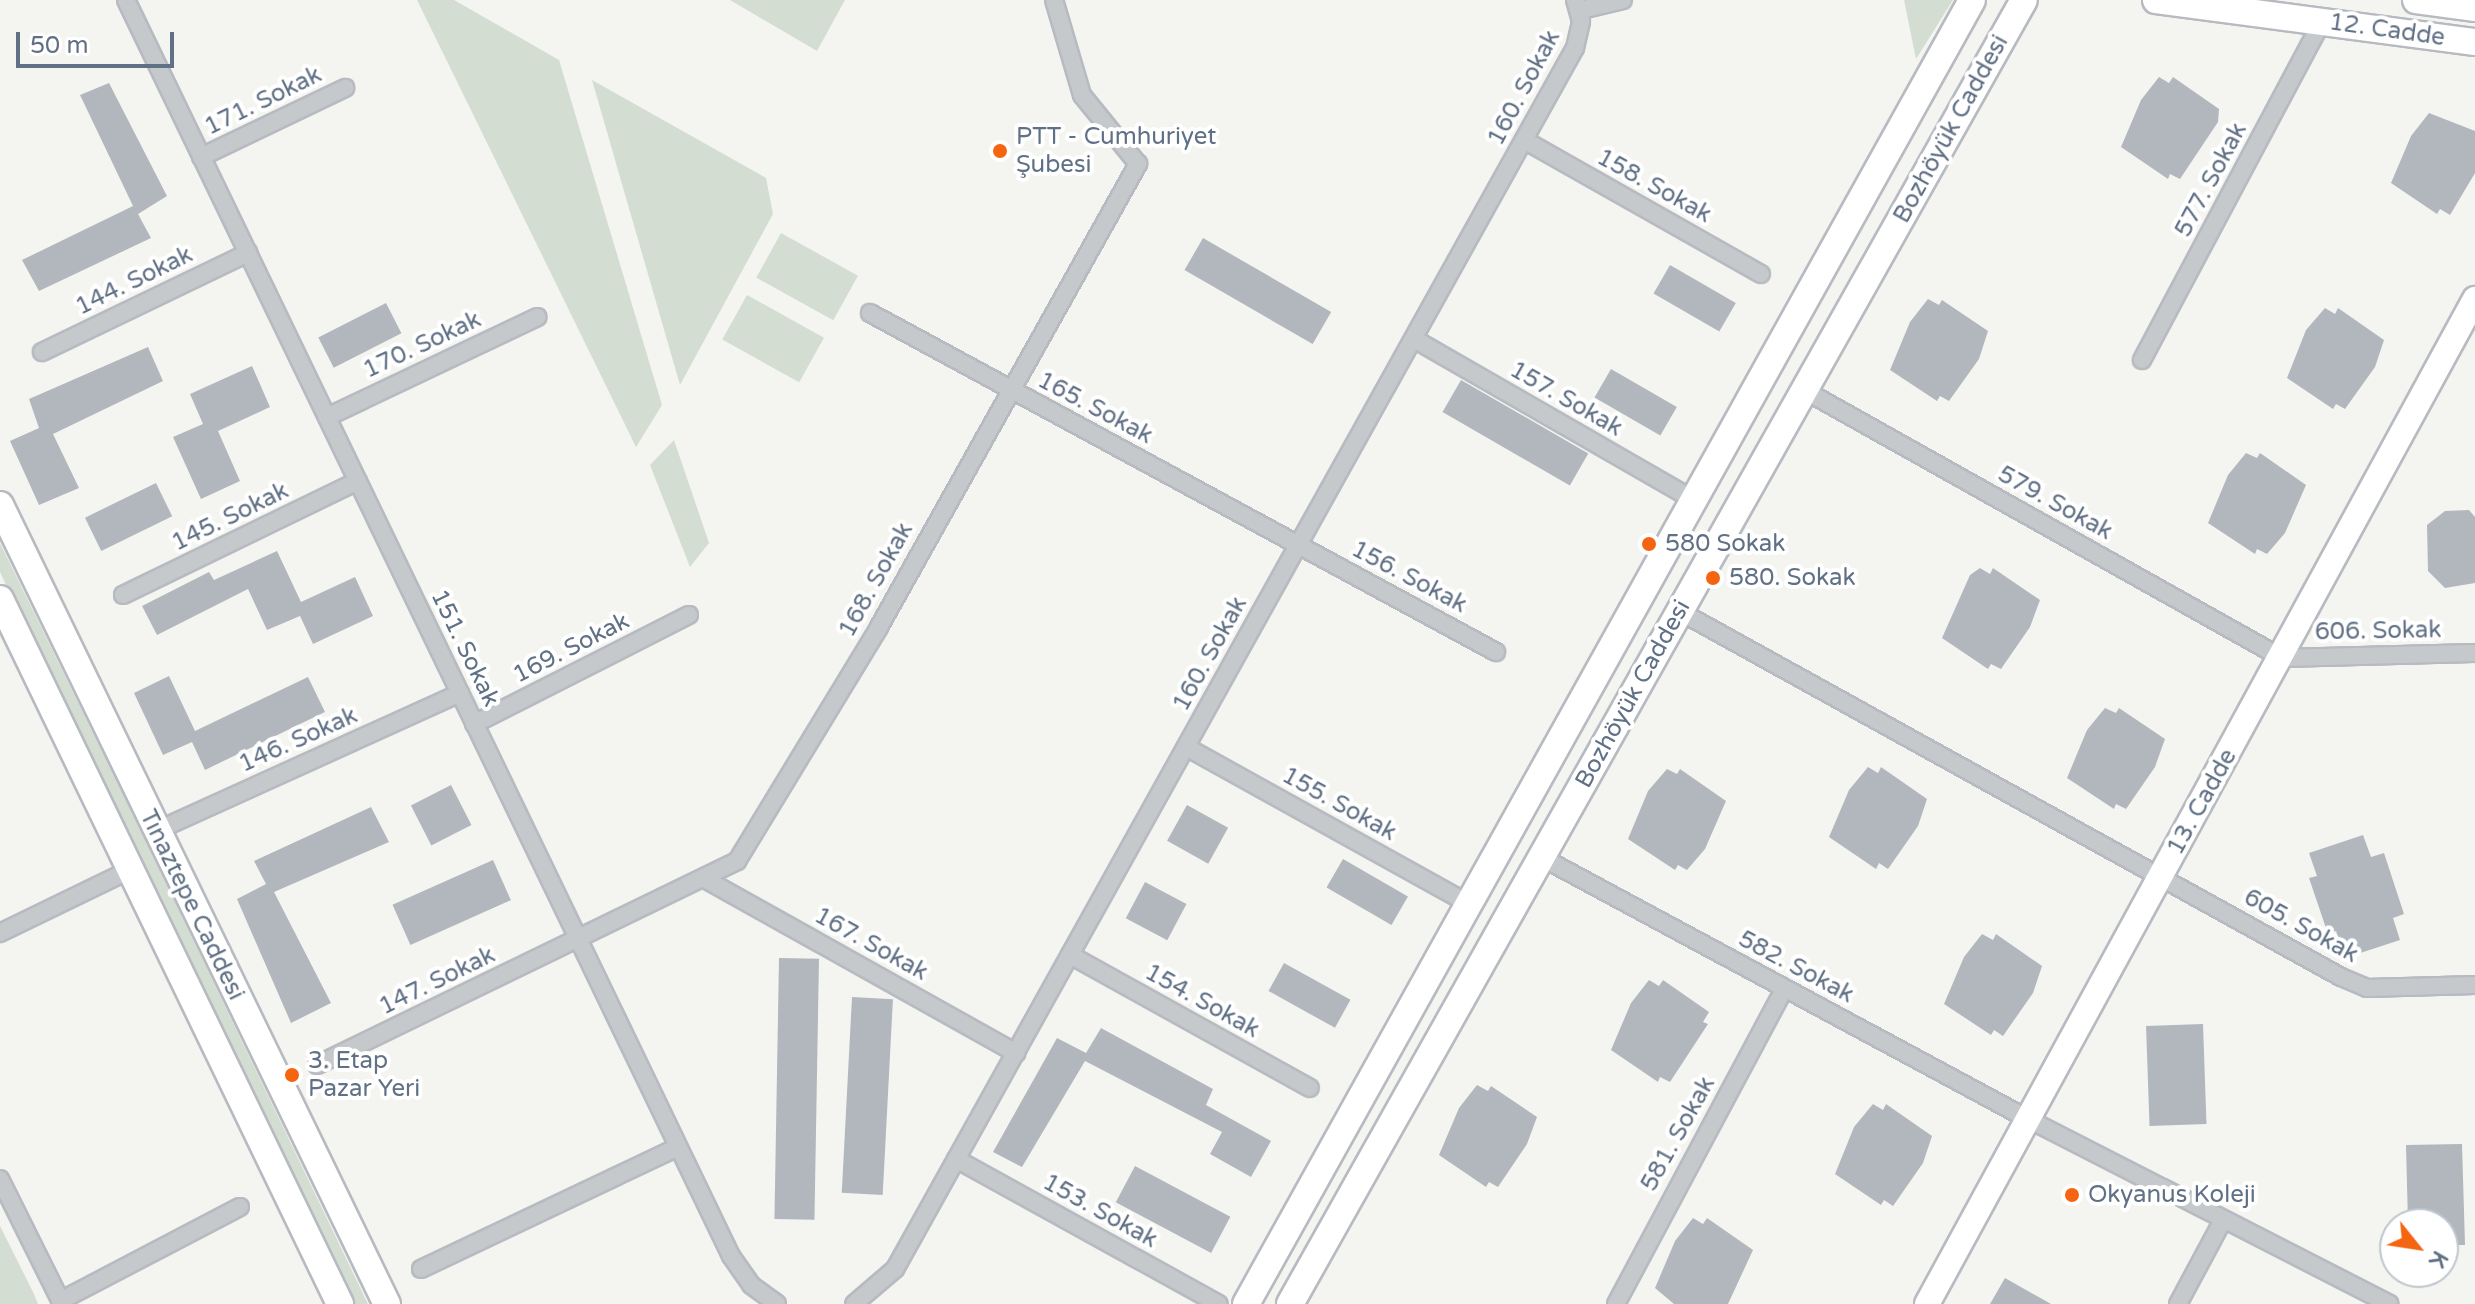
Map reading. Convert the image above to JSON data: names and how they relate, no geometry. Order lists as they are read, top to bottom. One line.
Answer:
{"streets":{"main road":["12. Cadde","Bozhöyük Caddesi","Tınaztepe Caddesi"],"street":["160. Sokak","171. Sokak","577. Sokak","158. Sokak","144. Sokak","170. Sokak","157. Sokak","165. Sokak","579. Sokak","145. Sokak","156. Sokak","168. Sokak","606. Sokak","151. Sokak","169. Sokak","146. Sokak","13. Cadde","155. Sokak","605. Sokak","167. Sokak","582. Sokak","147. Sokak","154. Sokak","581. Sokak","153. Sokak"]},"crossings":[["12. Cadde","577. Sokak"],["160. Sokak","158. Sokak"],["160. Sokak","157. Sokak"],["160. Sokak","165. Sokak"],["160. Sokak","156. Sokak"],["160. Sokak","155. Sokak"],["160. Sokak","167. Sokak"],["160. Sokak","154. Sokak"],["160. Sokak","153. Sokak"],["171. Sokak","151. Sokak"],["Bozhöyük Caddesi","157. Sokak"],["Bozhöyük Caddesi","579. Sokak"],["Bozhöyük Caddesi","155. Sokak"],["Bozhöyük Caddesi","582. Sokak"],["144. Sokak","151. Sokak"],["170. Sokak","151. Sokak"],["165. Sokak","156. Sokak"],["165. Sokak","168. Sokak"],["579. Sokak","606. Sokak"],["579. Sokak","13. Cadde"],["145. Sokak","151. Sokak"],["168. Sokak","151. Sokak"],["168. Sokak","167. Sokak"],["168. Sokak","147. Sokak"],["606. Sokak","13. Cadde"],["151. Sokak","169. Sokak"],["151. Sokak","146. Sokak"],["151. Sokak","147. Sokak"],["146. Sokak","Tınaztepe Caddesi"],["13. Cadde","605. Sokak"],["13. Cadde","582. Sokak"],["582. Sokak","581. Sokak"]],"places":["PTT - Cumhuriyet Şubesi","580 Sokak","580. Sokak","3. Etap Pazar Yeri","Okyanus Koleji"],"scale_bar":"50 m","north":"bottom right"}
